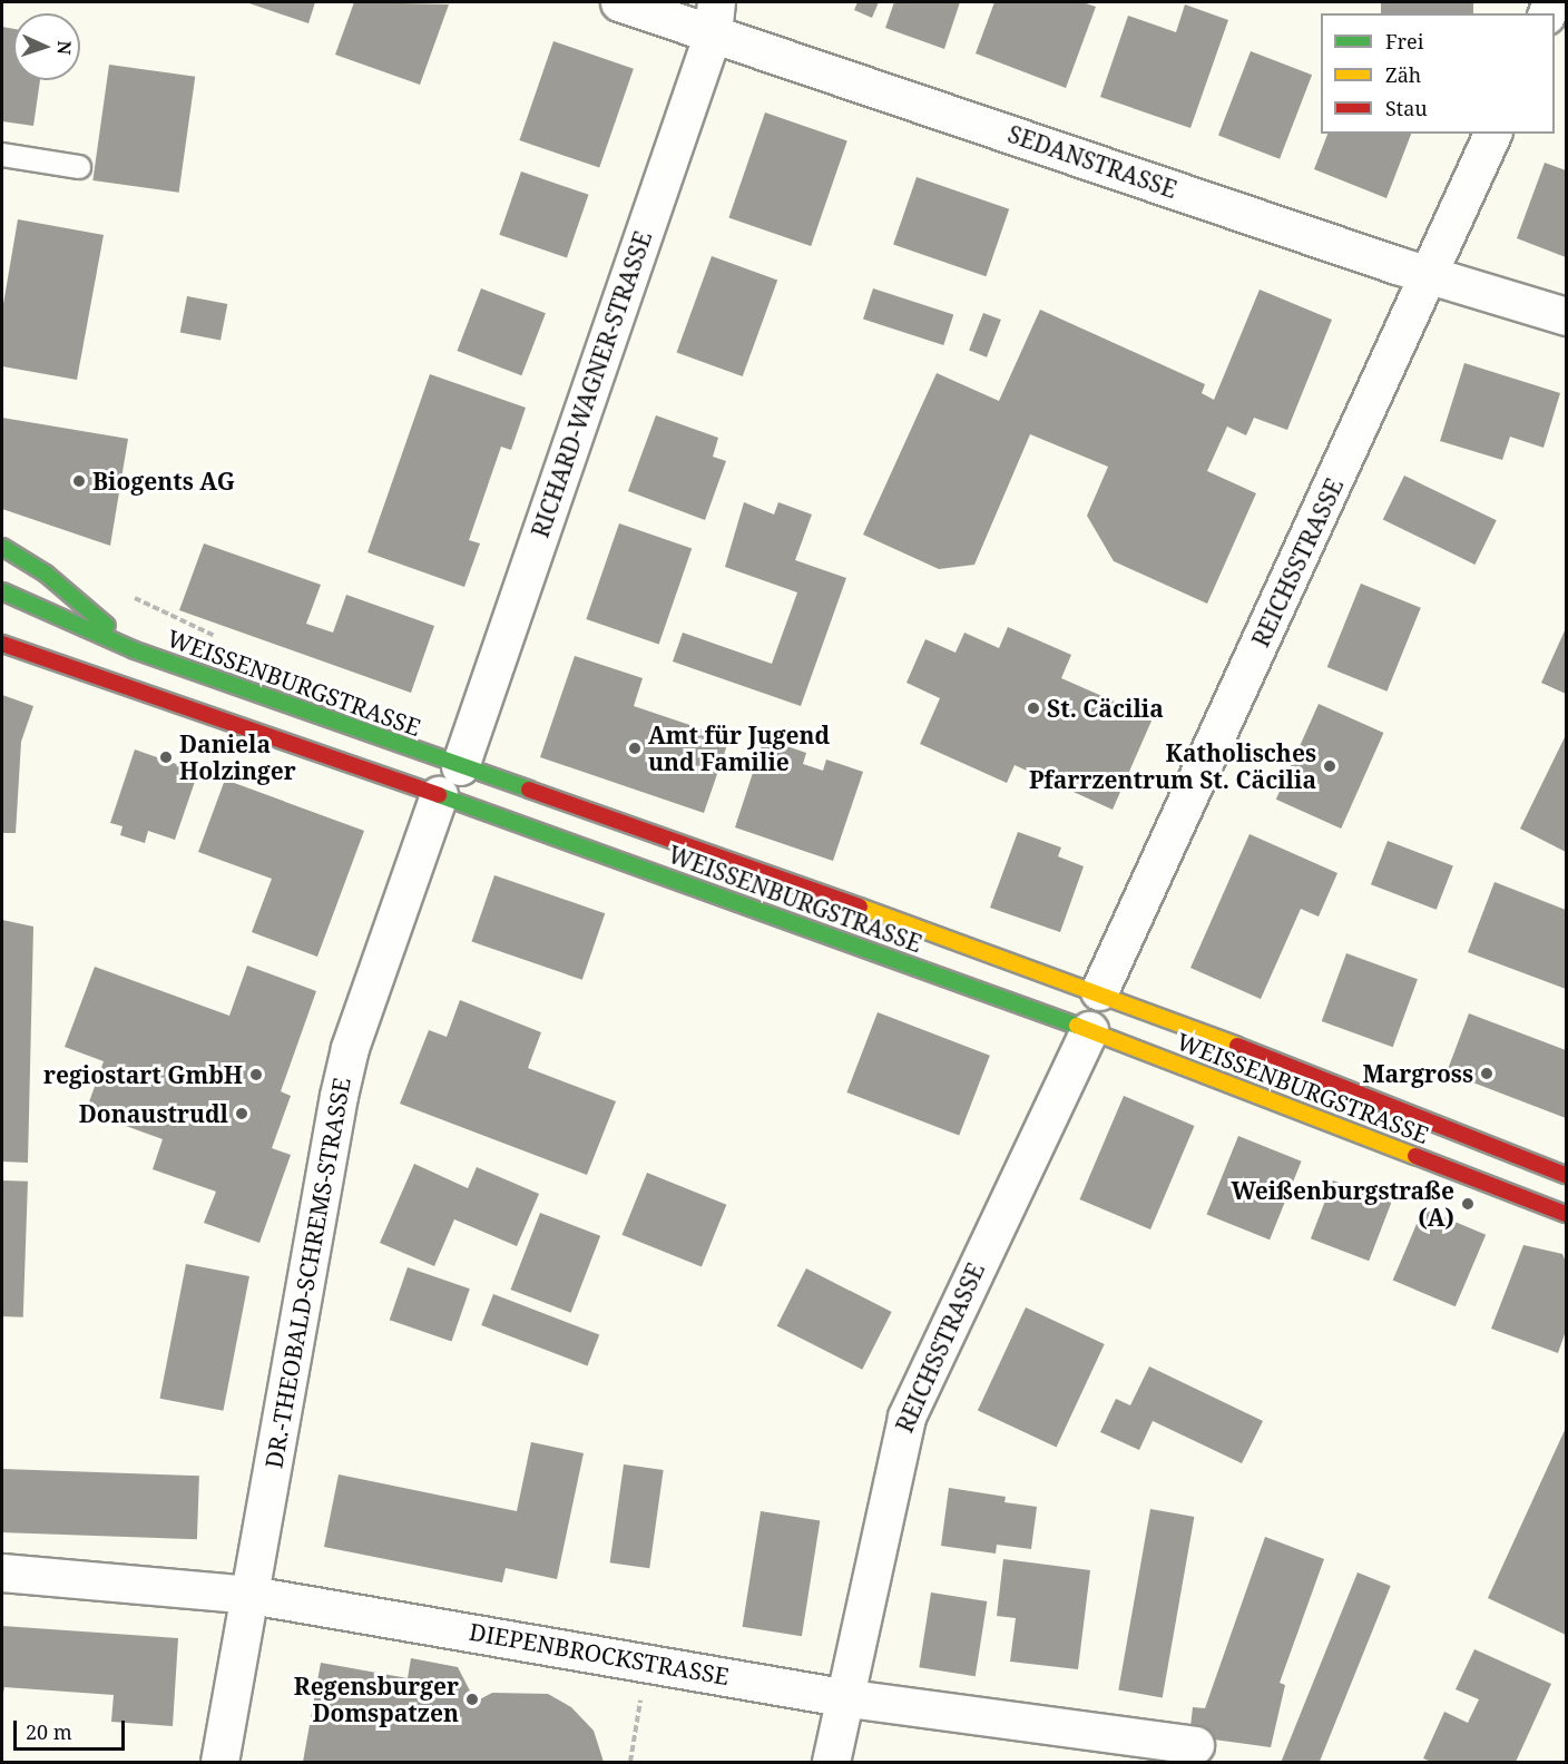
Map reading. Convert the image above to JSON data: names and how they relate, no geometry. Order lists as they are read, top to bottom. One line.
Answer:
{"streets":{"main road":["WEISSENBURGSTRASSE"],"street":["SEDANSTRASSE","RICHARD-WAGNER-STRASSE","REICHSSTRASSE","DR.-THEOBALD-SCHREMS-STRASSE","DIEPENBROCKSTRASSE"]},"crossings":[["SEDANSTRASSE","RICHARD-WAGNER-STRASSE"],["SEDANSTRASSE","REICHSSTRASSE"],["RICHARD-WAGNER-STRASSE","WEISSENBURGSTRASSE"],["REICHSSTRASSE","WEISSENBURGSTRASSE"],["REICHSSTRASSE","DIEPENBROCKSTRASSE"],["WEISSENBURGSTRASSE","DR.-THEOBALD-SCHREMS-STRASSE"],["DR.-THEOBALD-SCHREMS-STRASSE","DIEPENBROCKSTRASSE"]],"places":["Biogents AG","St. Cäcilia","Amt für Jugend und Familie","Daniela Holzinger","Katholisches Pfarrzentrum St. Cäcilia","Margross","regiostart GmbH","Donaustrudl","Weißenburgstraße (A)","Regensburger Domspatzen"],"legend":["Frei","Zäh","Stau"],"scale_bar":"20 m","north":"right"}
